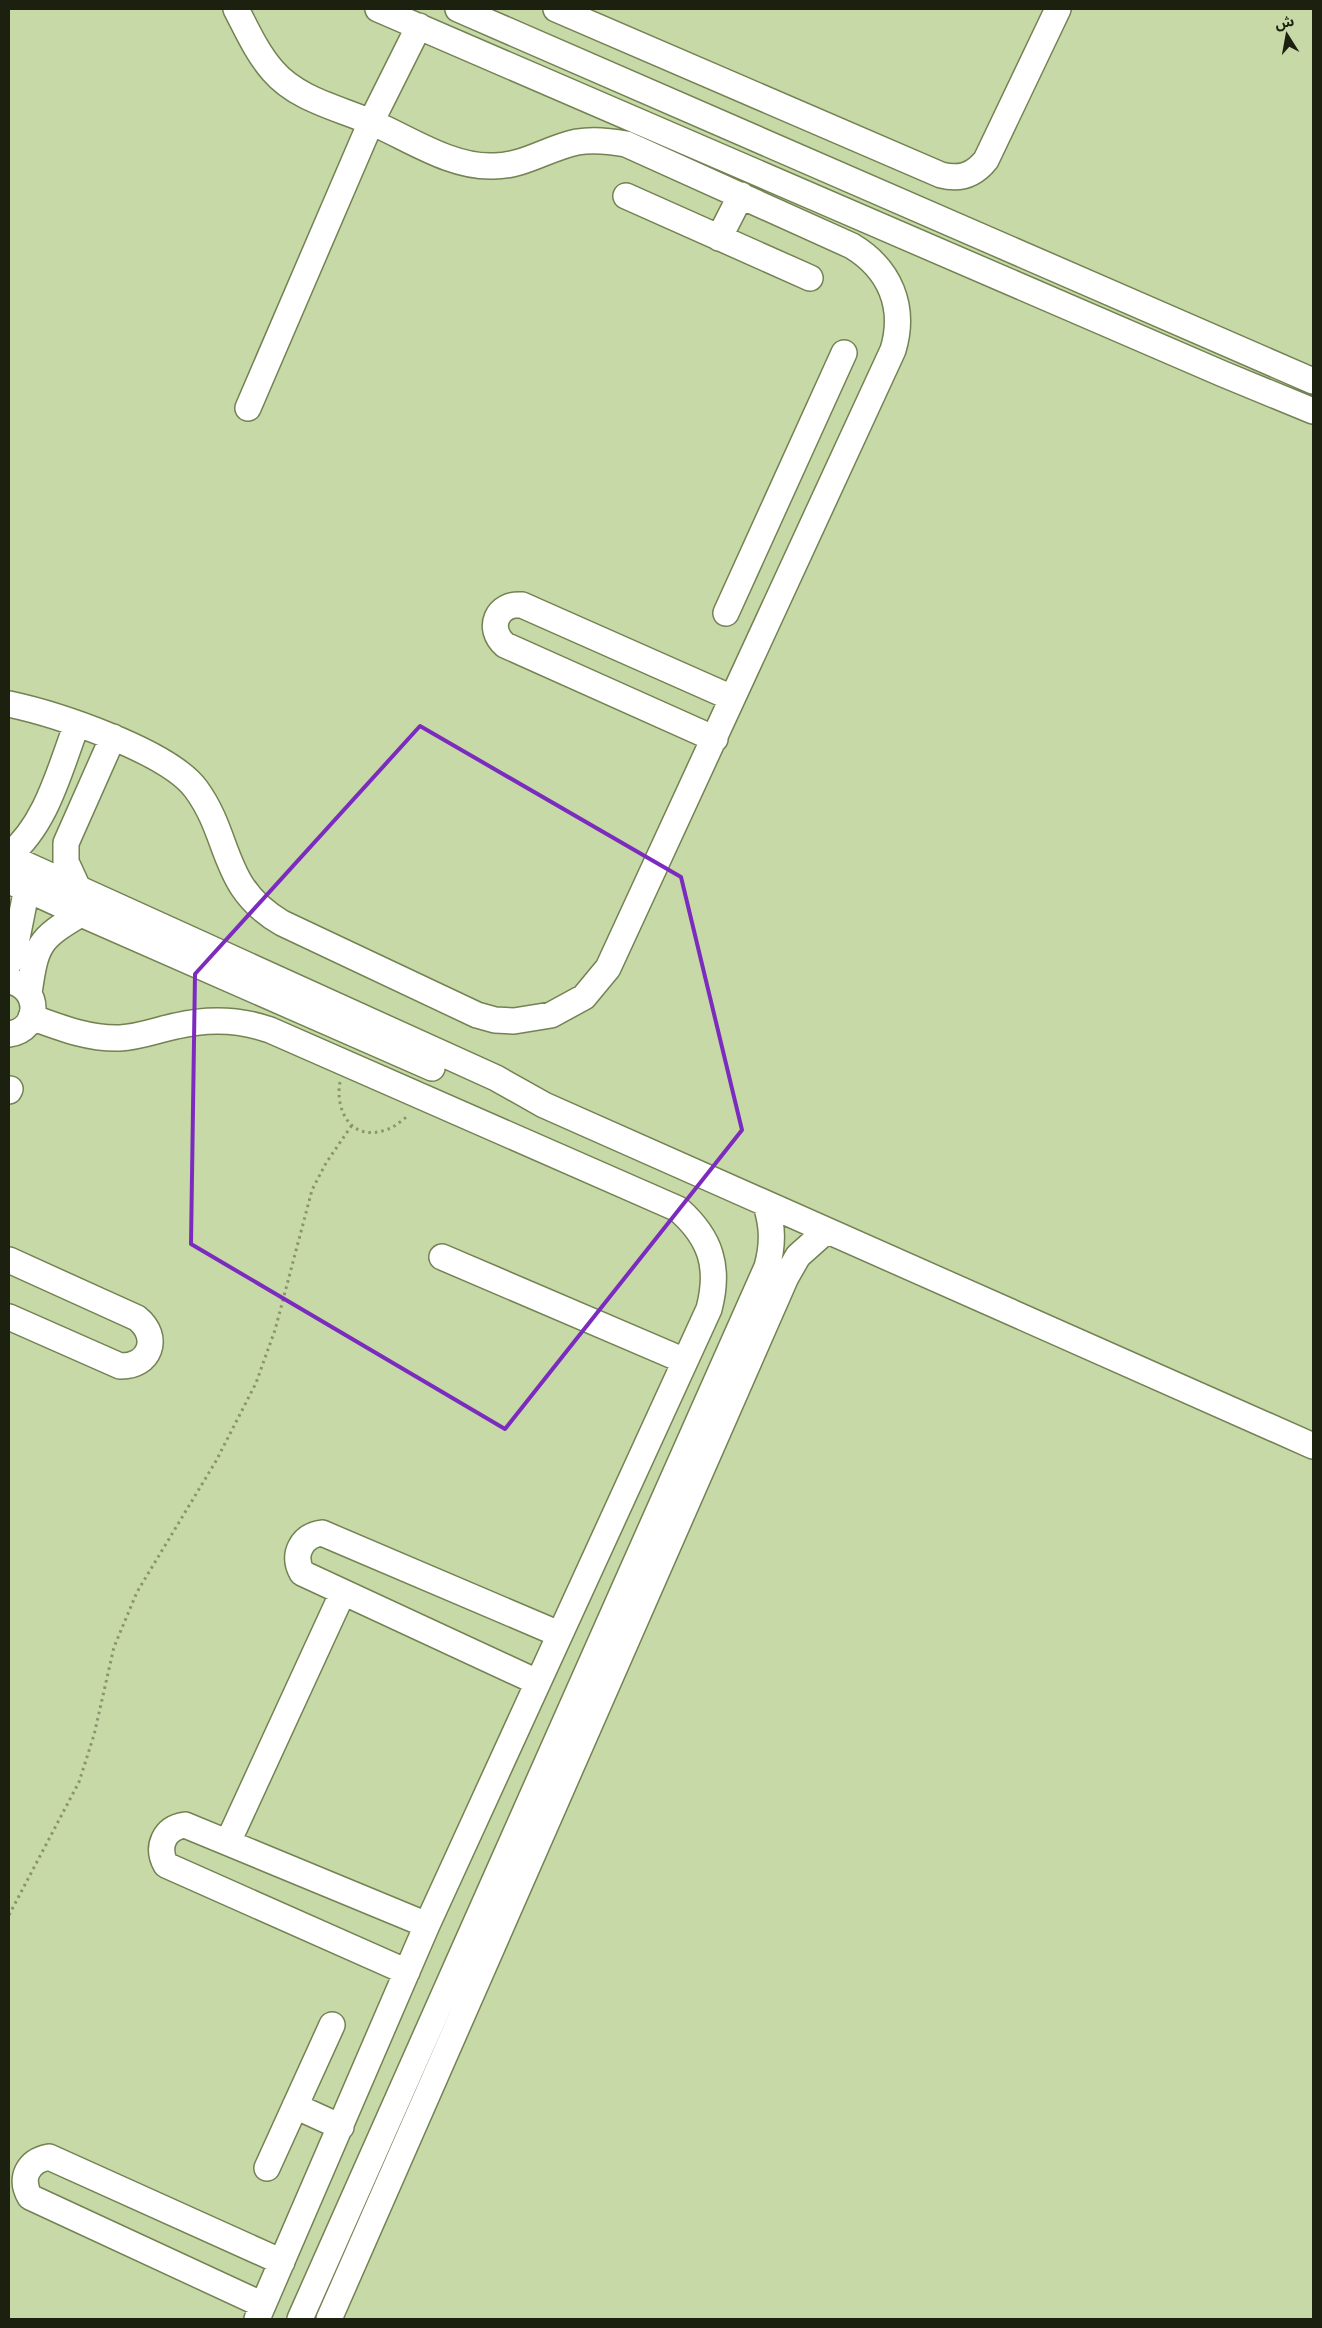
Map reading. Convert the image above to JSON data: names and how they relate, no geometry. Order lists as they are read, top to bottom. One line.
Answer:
{"north":"top"}
